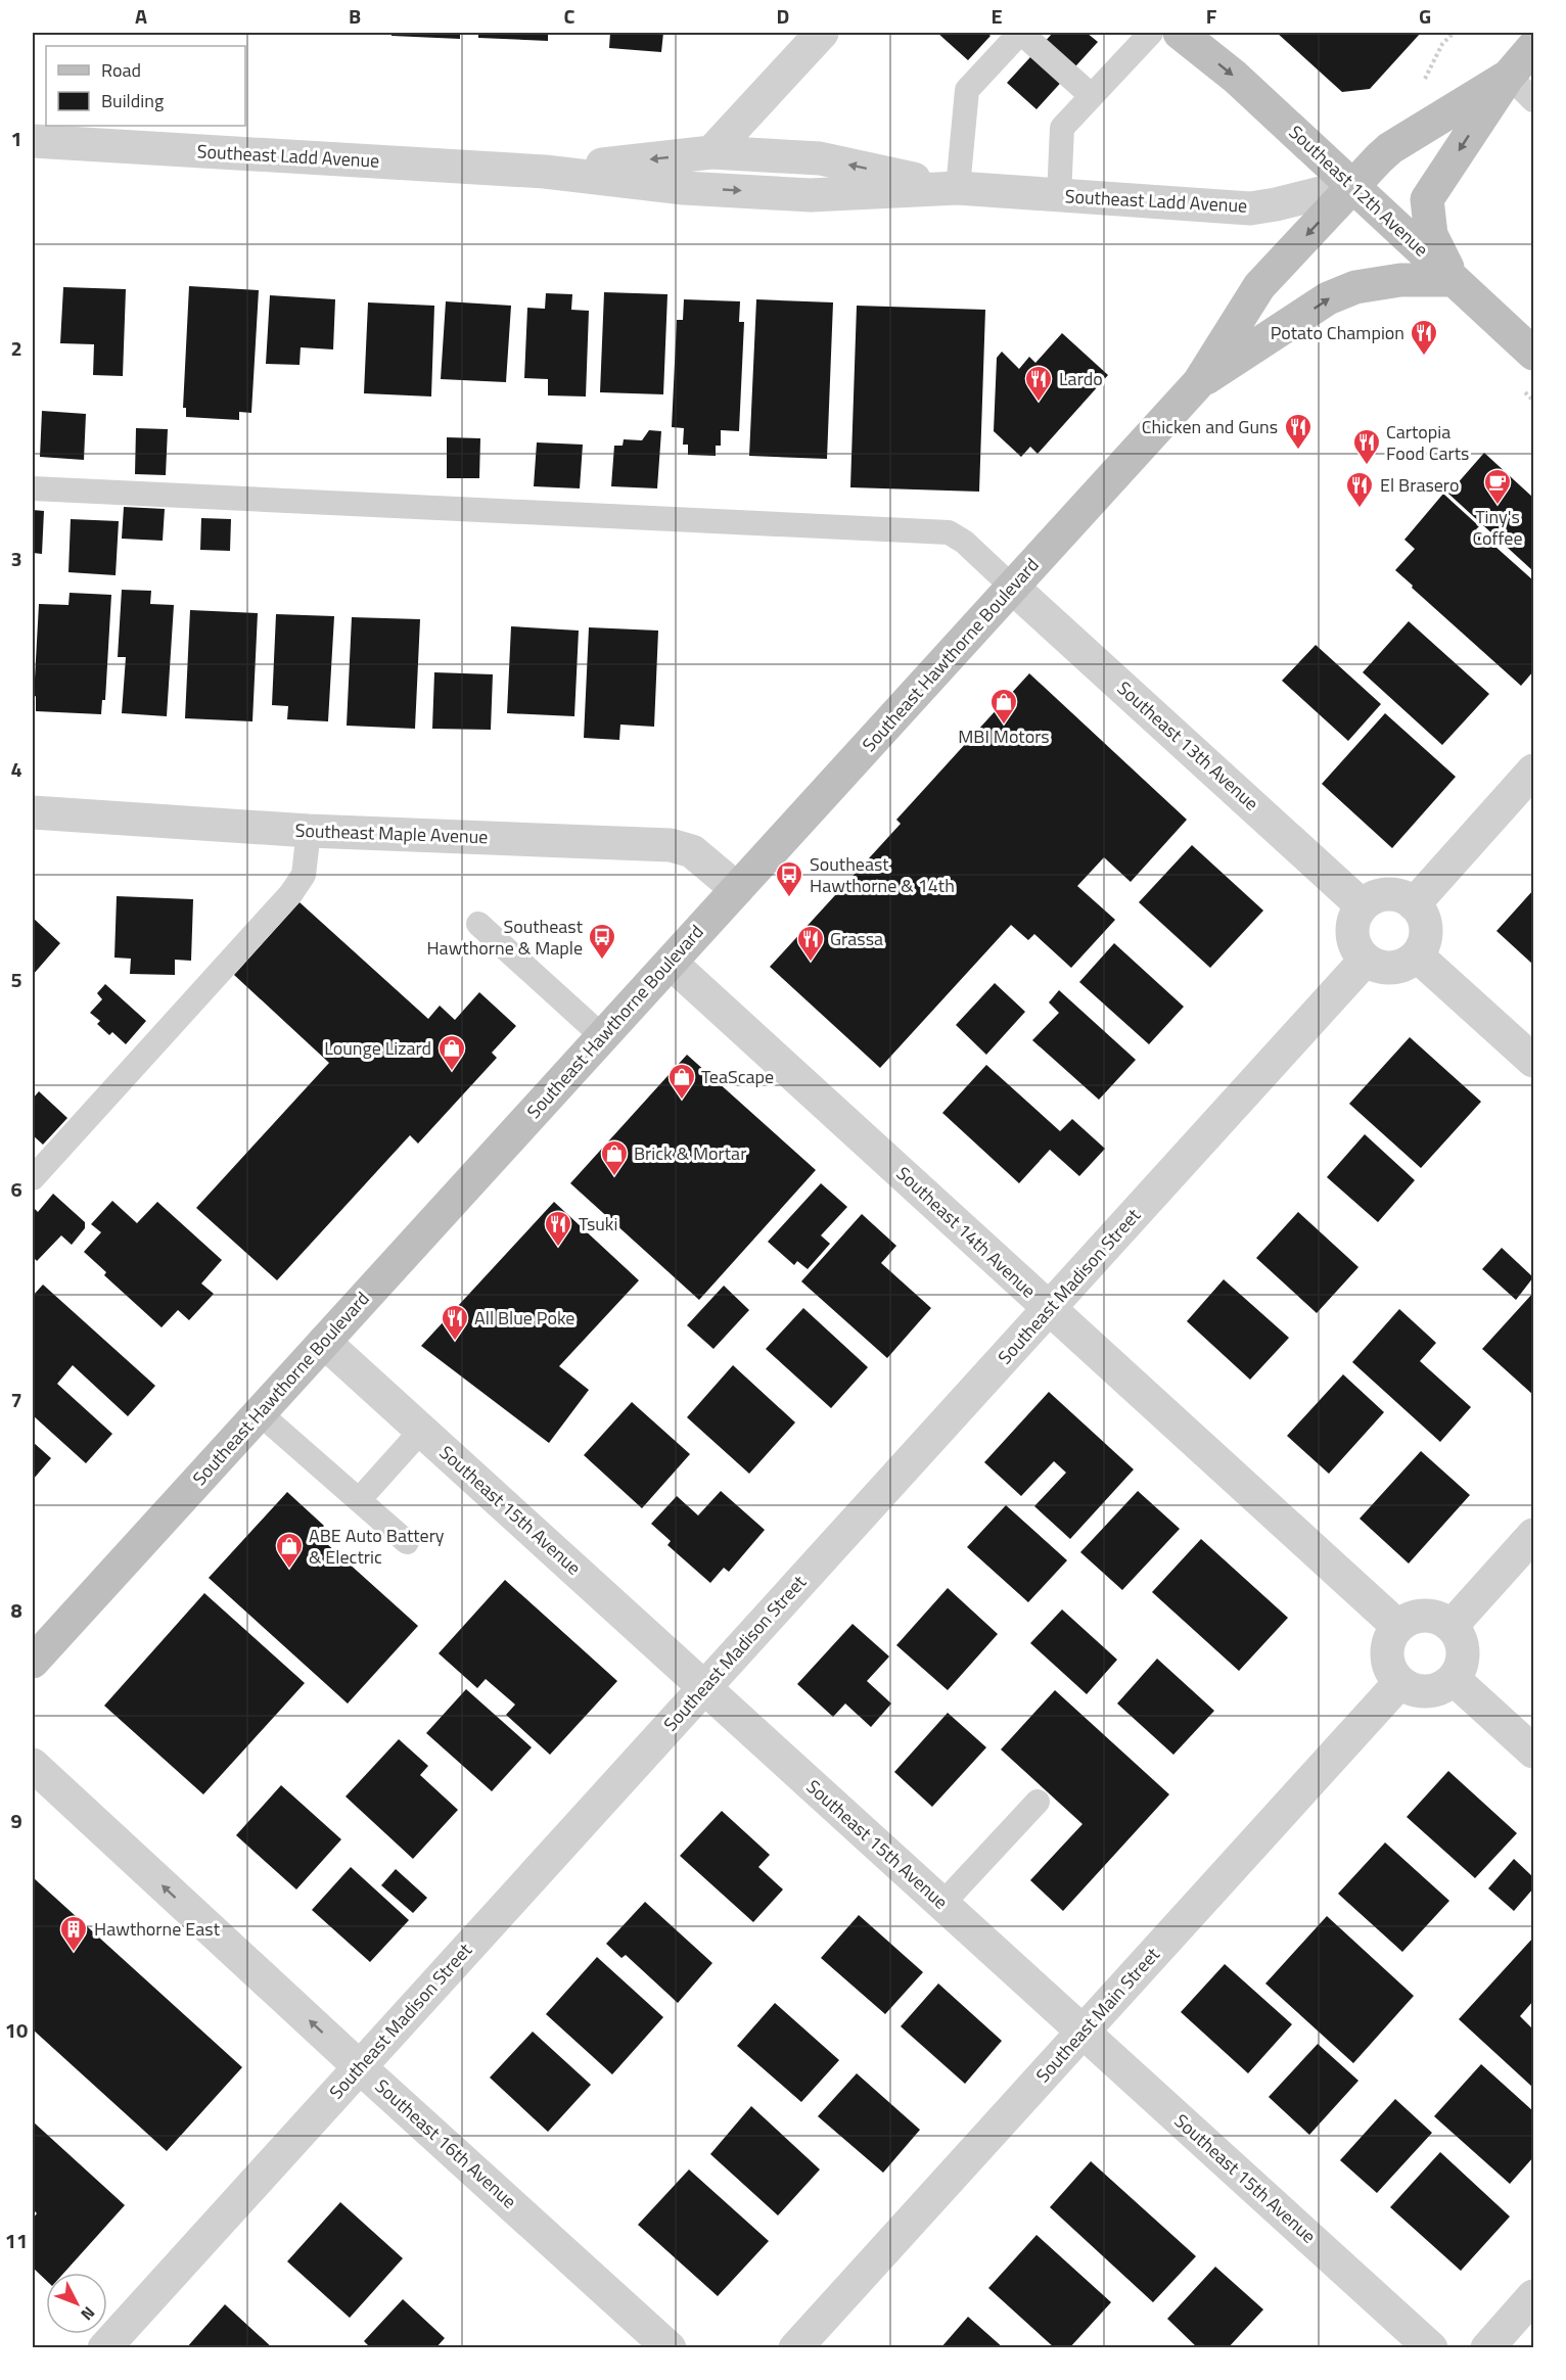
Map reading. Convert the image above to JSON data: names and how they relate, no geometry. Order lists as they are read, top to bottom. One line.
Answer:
{"streets":{"main road":["Southeast 12th Avenue","Southeast Hawthorne Boulevard"],"street":["Southeast Ladd Avenue","Southeast 13th Avenue","Southeast Maple Avenue","Southeast 14th Avenue","Southeast Madison Street","Southeast 15th Avenue","Southeast Main Street","Southeast 16th Avenue"]},"crossings":[["Southeast Ladd Avenue","Southeast 12th Avenue"],["Southeast Ladd Avenue","Southeast Hawthorne Boulevard"],["Southeast 12th Avenue","Southeast Hawthorne Boulevard"],["Southeast Hawthorne Boulevard","Southeast 13th Avenue"],["Southeast Hawthorne Boulevard","Southeast Maple Avenue"],["Southeast Hawthorne Boulevard","Southeast 14th Avenue"],["Southeast Hawthorne Boulevard","Southeast 15th Avenue"],["Southeast 13th Avenue","Southeast Madison Street"],["Southeast 14th Avenue","Southeast Madison Street"],["Southeast 14th Avenue","Southeast Main Street"],["Southeast Madison Street","Southeast 15th Avenue"],["Southeast Madison Street","Southeast 16th Avenue"],["Southeast 15th Avenue","Southeast Main Street"]],"one_way":["Southeast 12th Avenue","Southeast 16th Avenue"],"places":{"restaurant":["Potato Champion","Lardo","Chicken and Guns","Cartopia Food Carts","El Brasero","Grassa","Tsuki","All Blue Poke"],"cafe":["Tiny's Coffee"],"shop":["MBI Motors","Lounge Lizard","TeaScape","Brick & Mortar","ABE Auto Battery & Electric"],"bus stop":["Southeast Hawthorne & 14th","Southeast Hawthorne & Maple"],"building":["Hawthorne East"]},"legend":["Road","Building"],"north":"bottom right","grid":{"columns":["A","B","C","D","E","F","G"],"rows":["1","2","3","4","5","6","7","8","9","10","11"]}}
